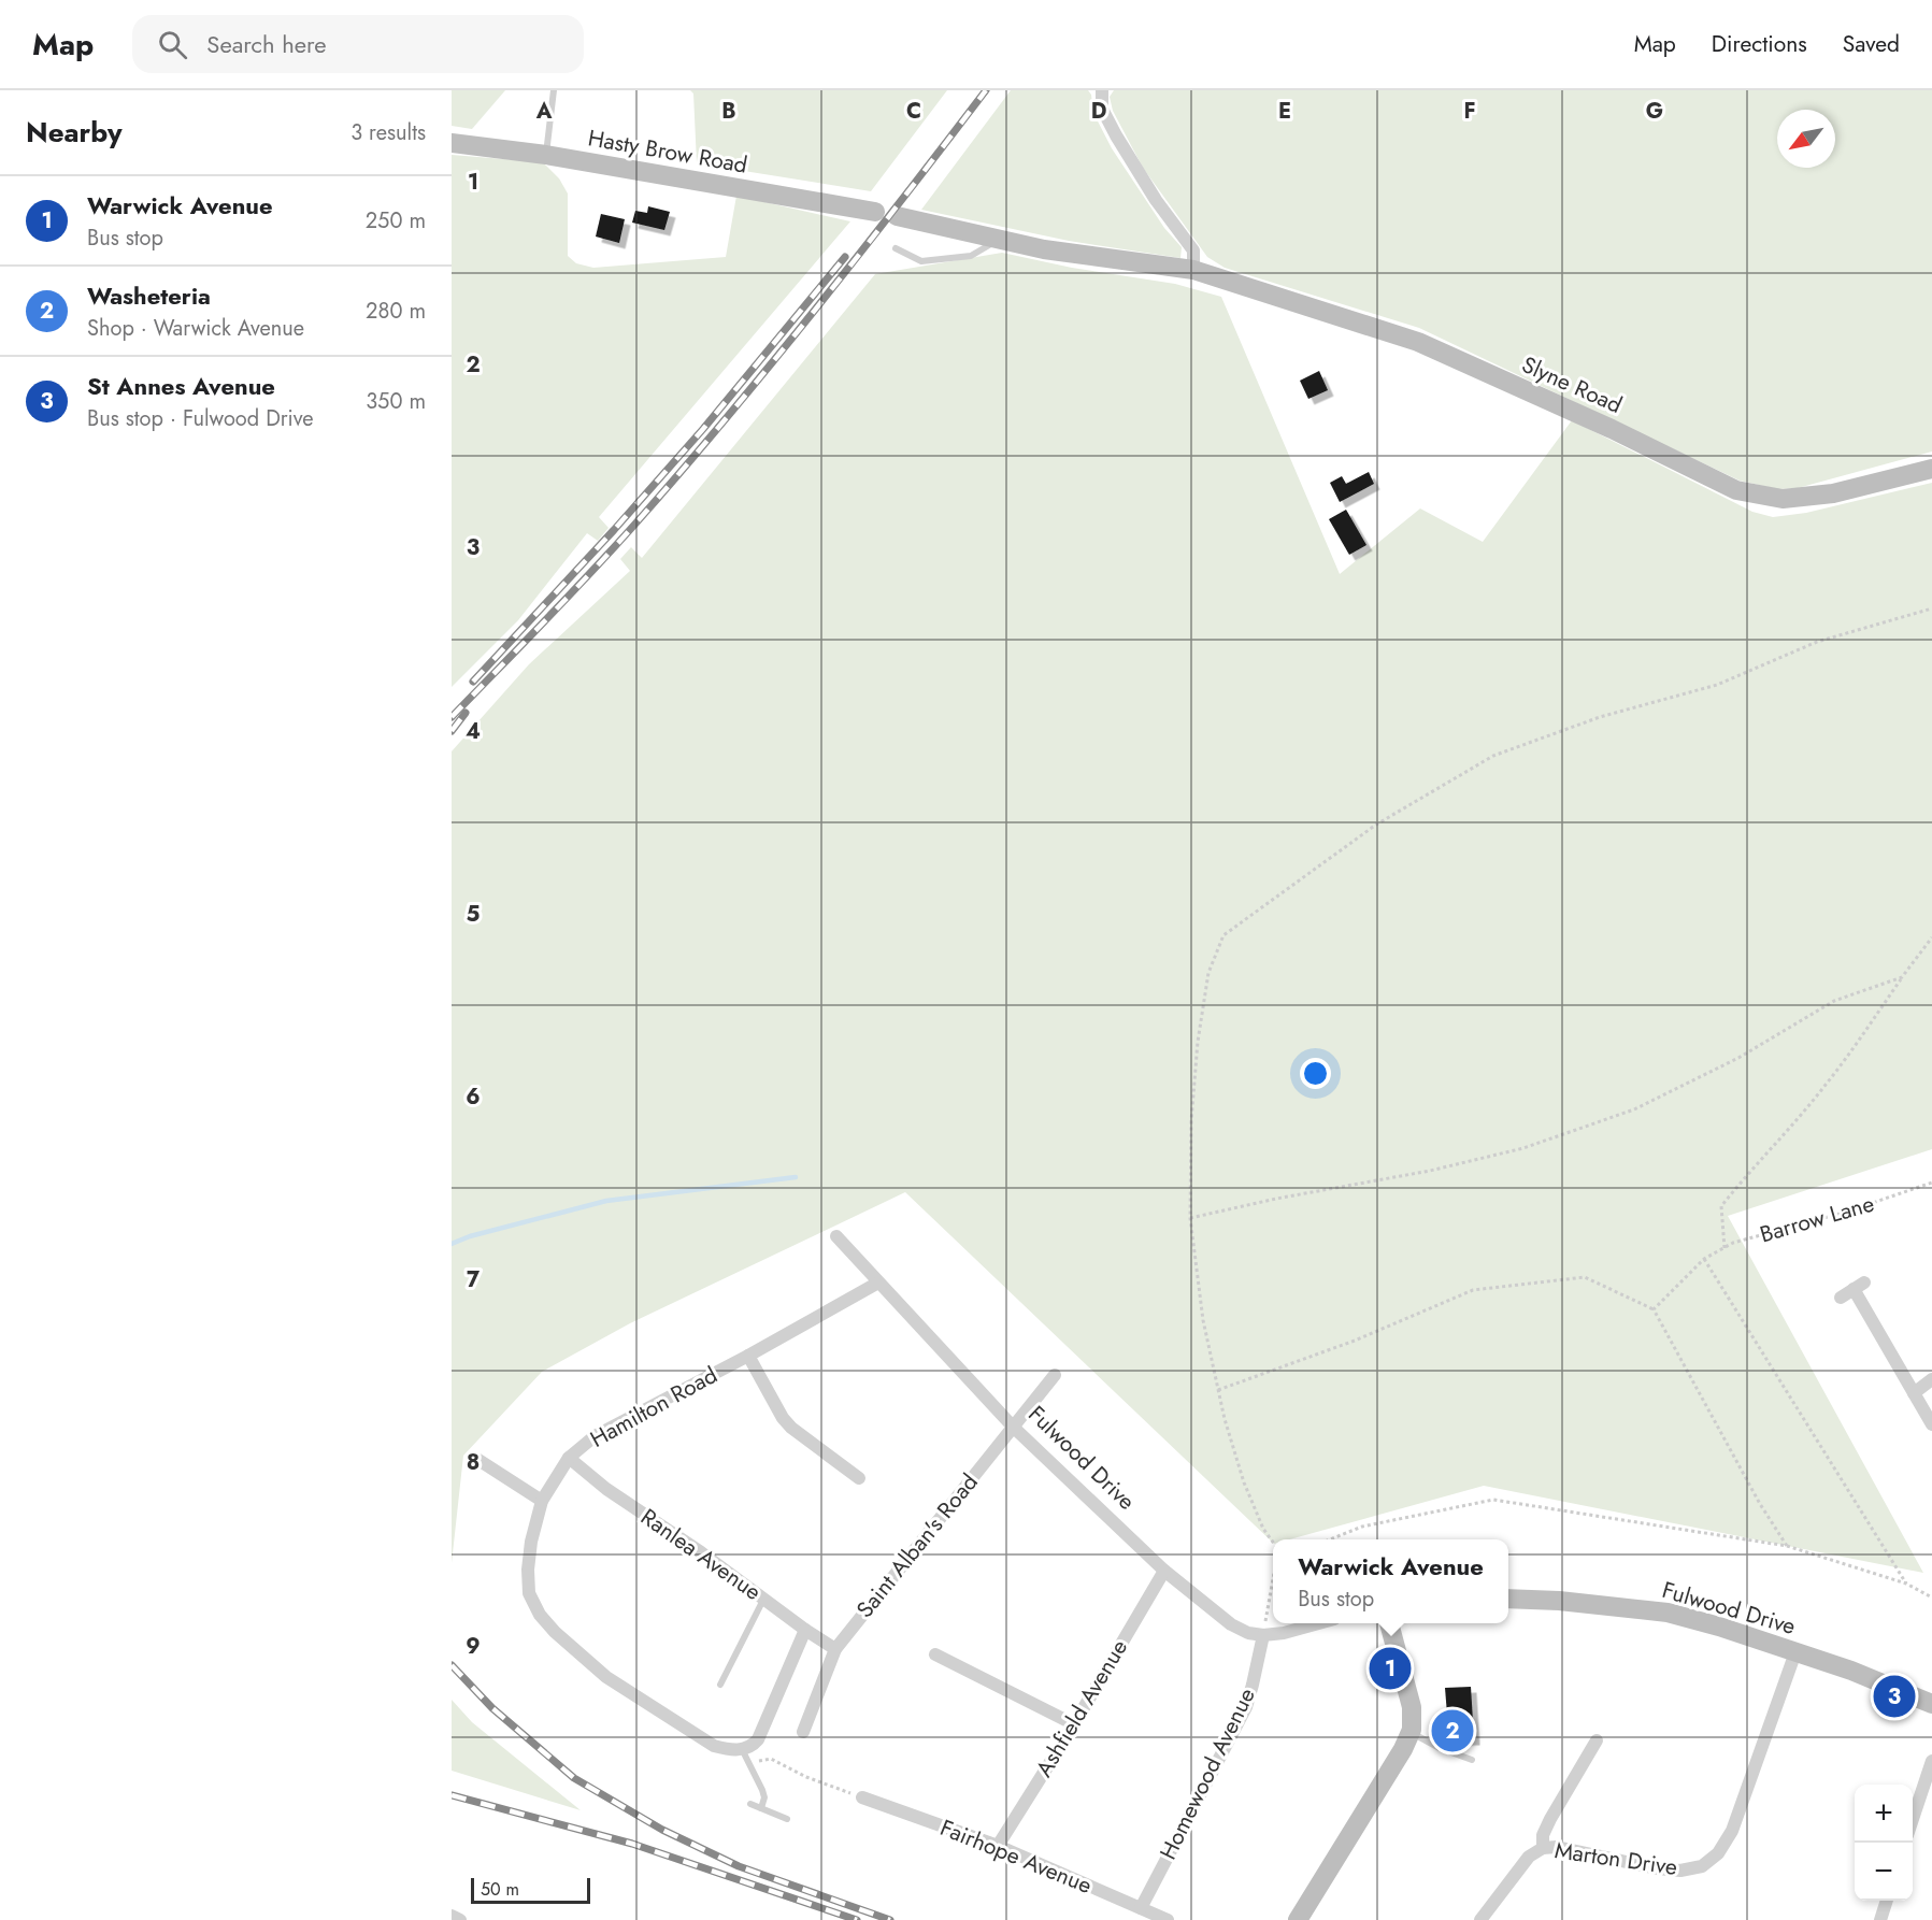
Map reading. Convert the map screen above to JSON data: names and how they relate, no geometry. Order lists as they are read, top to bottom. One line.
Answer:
{"streets":{"street":["Hasty Brow Road","Slyne Road","Hamilton Road","Fulwood Drive","Saint Alban's Road","Ranlea Avenue","Ashfield Avenue","Homewood Avenue","Fairhope Avenue","Marton Drive"],"path":["Barrow Lane"]},"crossings":[["Hamilton Road","Fulwood Drive"],["Hamilton Road","Ranlea Avenue"],["Fulwood Drive","Saint Alban's Road"],["Fulwood Drive","Ashfield Avenue"],["Fulwood Drive","Homewood Avenue"],["Fulwood Drive","Marton Drive"],["Saint Alban's Road","Ranlea Avenue"],["Ashfield Avenue","Fairhope Avenue"],["Homewood Avenue","Fairhope Avenue"]],"scale_bar":"50 m","north":"bottom left","page":{"header":"Map","search":"Search here","nav":["Map","Directions","Saved"],"heading":["Nearby","3 results"],"list":[{"mark":"1","name":"Warwick Avenue","note":"Bus stop","value":"250 m"},{"mark":"2","name":"Washeteria","note":"Shop · Warwick Avenue","value":"280 m"},{"mark":"3","name":"St Annes Avenue","note":"Bus stop · Fulwood Drive","value":"350 m"}],"popup":["Warwick Avenue","Bus stop"],"pins":["1","3","2"],"map_buttons":["+","−"],"scale":"50 m"},"grid":{"columns":["A","B","C","D","E","F","G"],"rows":["1","2","3","4","5","6","7","8","9"]}}
